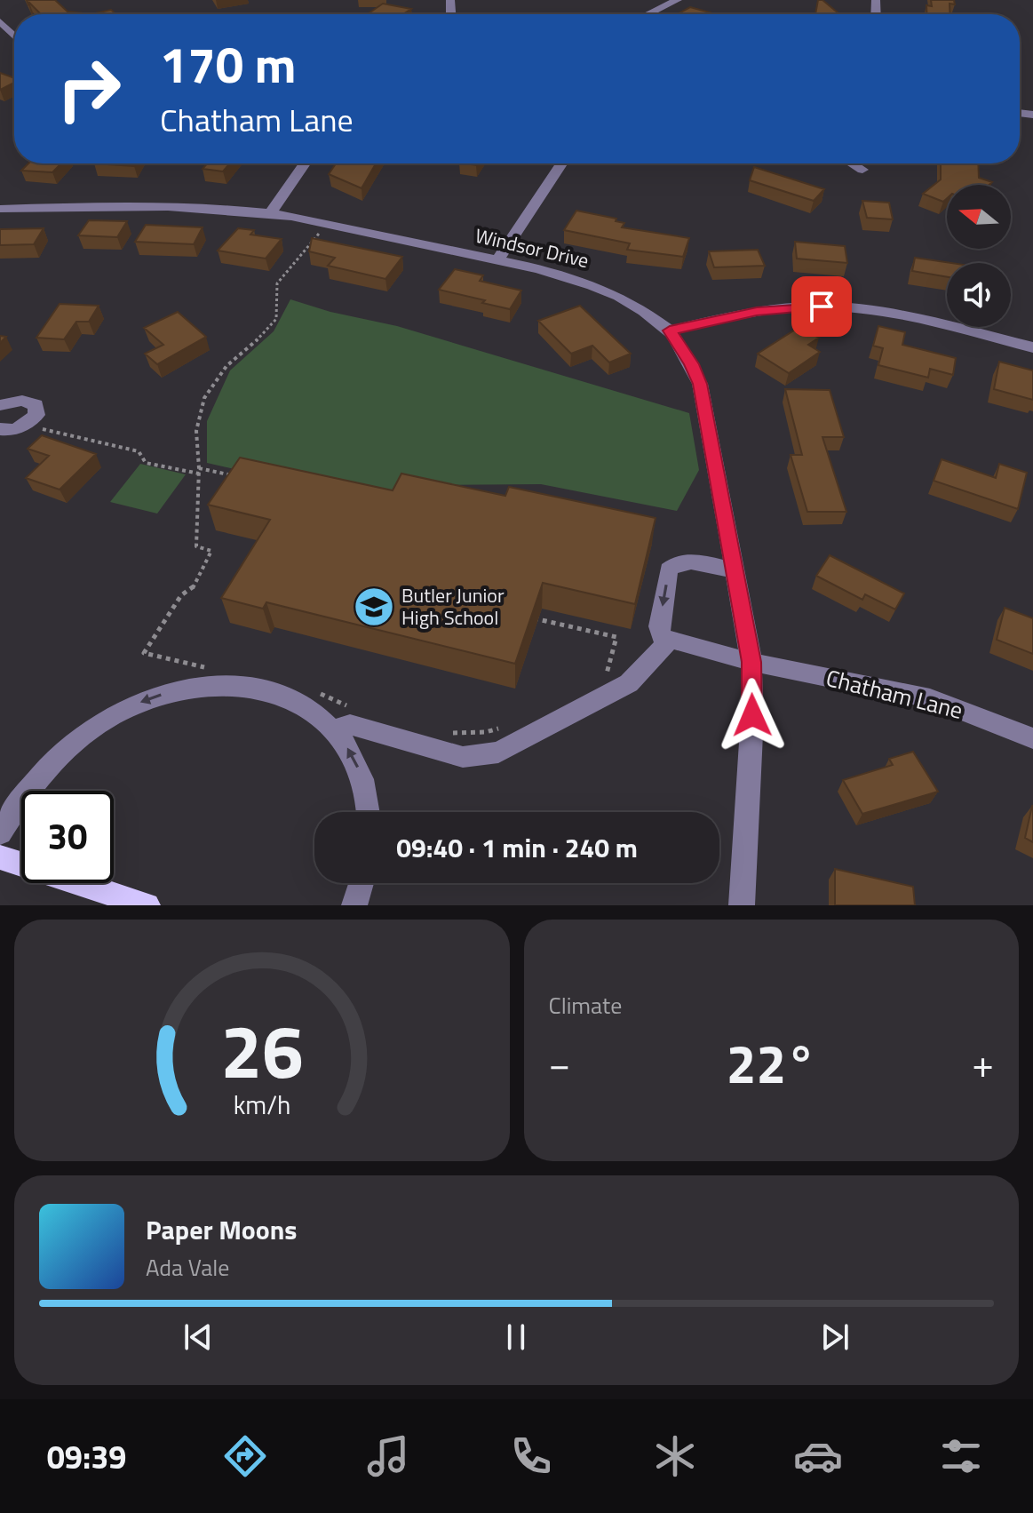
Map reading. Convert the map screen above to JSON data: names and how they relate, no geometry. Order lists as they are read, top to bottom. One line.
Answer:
{"streets":{"street":["Windsor Drive","Chatham Lane"]},"crossings":[["Windsor Drive","Chatham Lane"]],"places":{"school or university":["Butler Junior High School"]},"north":"left","page":{"turn":["170 m","Chatham Lane"],"limit":"30","trip":"09:40 · 1 min · 240 m","tile":"Climate","heat":["−","22°","+"],"song":["Paper Moons","Ada Vale"],"tabs":"09:39","gauge":["26","km/h"]}}
